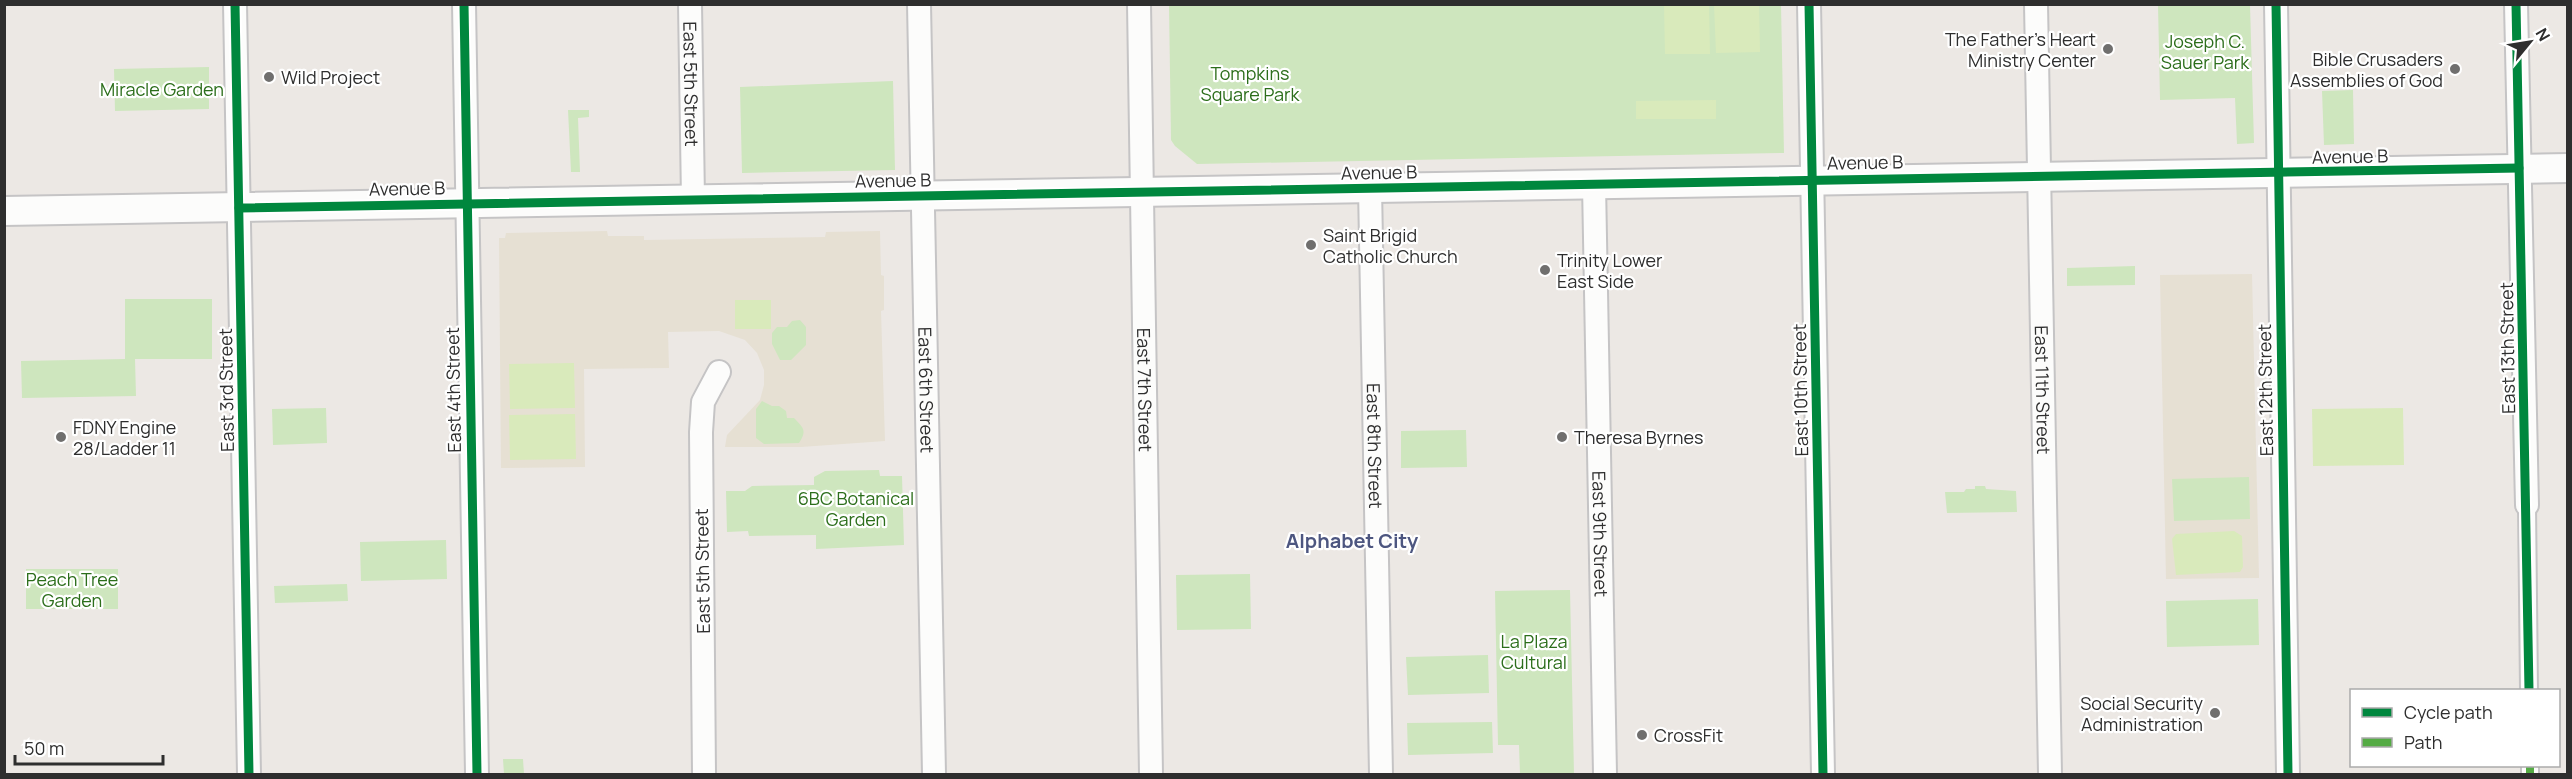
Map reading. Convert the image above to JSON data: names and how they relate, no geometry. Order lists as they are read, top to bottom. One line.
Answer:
{"streets":{"street":["East 5th Street","Avenue B","East 13th Street","East 3rd Street","East 4th Street","East 6th Street","East 7th Street","East 10th Street","East 11th Street","East 12th Street","East 8th Street","East 9th Street"]},"crossings":[["East 5th Street","Avenue B"],["Avenue B","East 13th Street"],["Avenue B","East 3rd Street"],["Avenue B","East 4th Street"],["Avenue B","East 6th Street"],["Avenue B","East 7th Street"],["Avenue B","East 10th Street"],["Avenue B","East 11th Street"],["Avenue B","East 12th Street"],["Avenue B","East 8th Street"],["Avenue B","East 9th Street"]],"districts":["Alphabet City"],"parks":["Joseph C. Sauer Park","Tompkins Square Park","Miracle Garden","6BC Botanical Garden","Peach Tree Garden","La Plaza Cultural"],"places":["The Father's Heart Ministry Center","Bible Crusaders Assemblies of God","Wild Project","Saint Brigid Catholic Church","Trinity Lower East Side","FDNY Engine 28/Ladder 11","Theresa Byrnes","Social Security Administration","CrossFit"],"legend":["Cycle path","Path"],"scale_bar":"50 m","north":"top right"}
